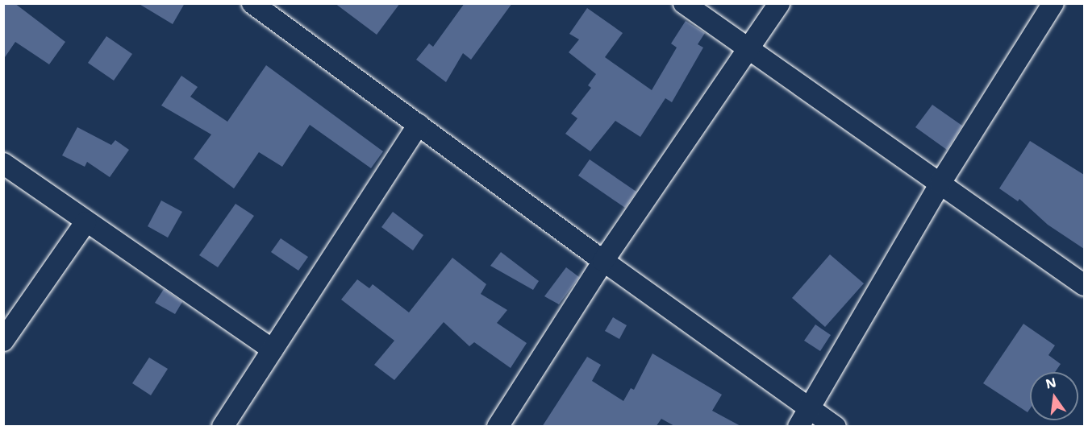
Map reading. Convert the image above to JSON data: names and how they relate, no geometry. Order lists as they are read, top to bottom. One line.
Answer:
{"north":"top"}
